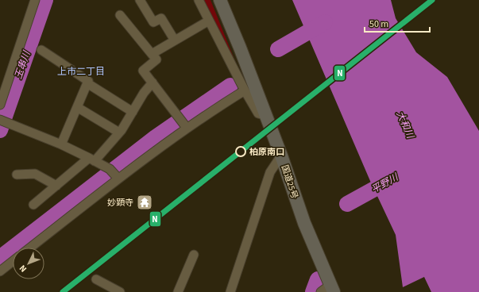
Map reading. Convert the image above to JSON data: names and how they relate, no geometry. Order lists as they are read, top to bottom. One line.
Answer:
{"streets":{"highway":["国道25号"]},"districts":["上市二丁目"],"water":["玉串川","大和川","平野川"],"places":{"other":["柏原南口"],"temple":["妙顕寺"]},"lines":["transit line N"],"scale_bar":"50 m","north":"bottom left"}
